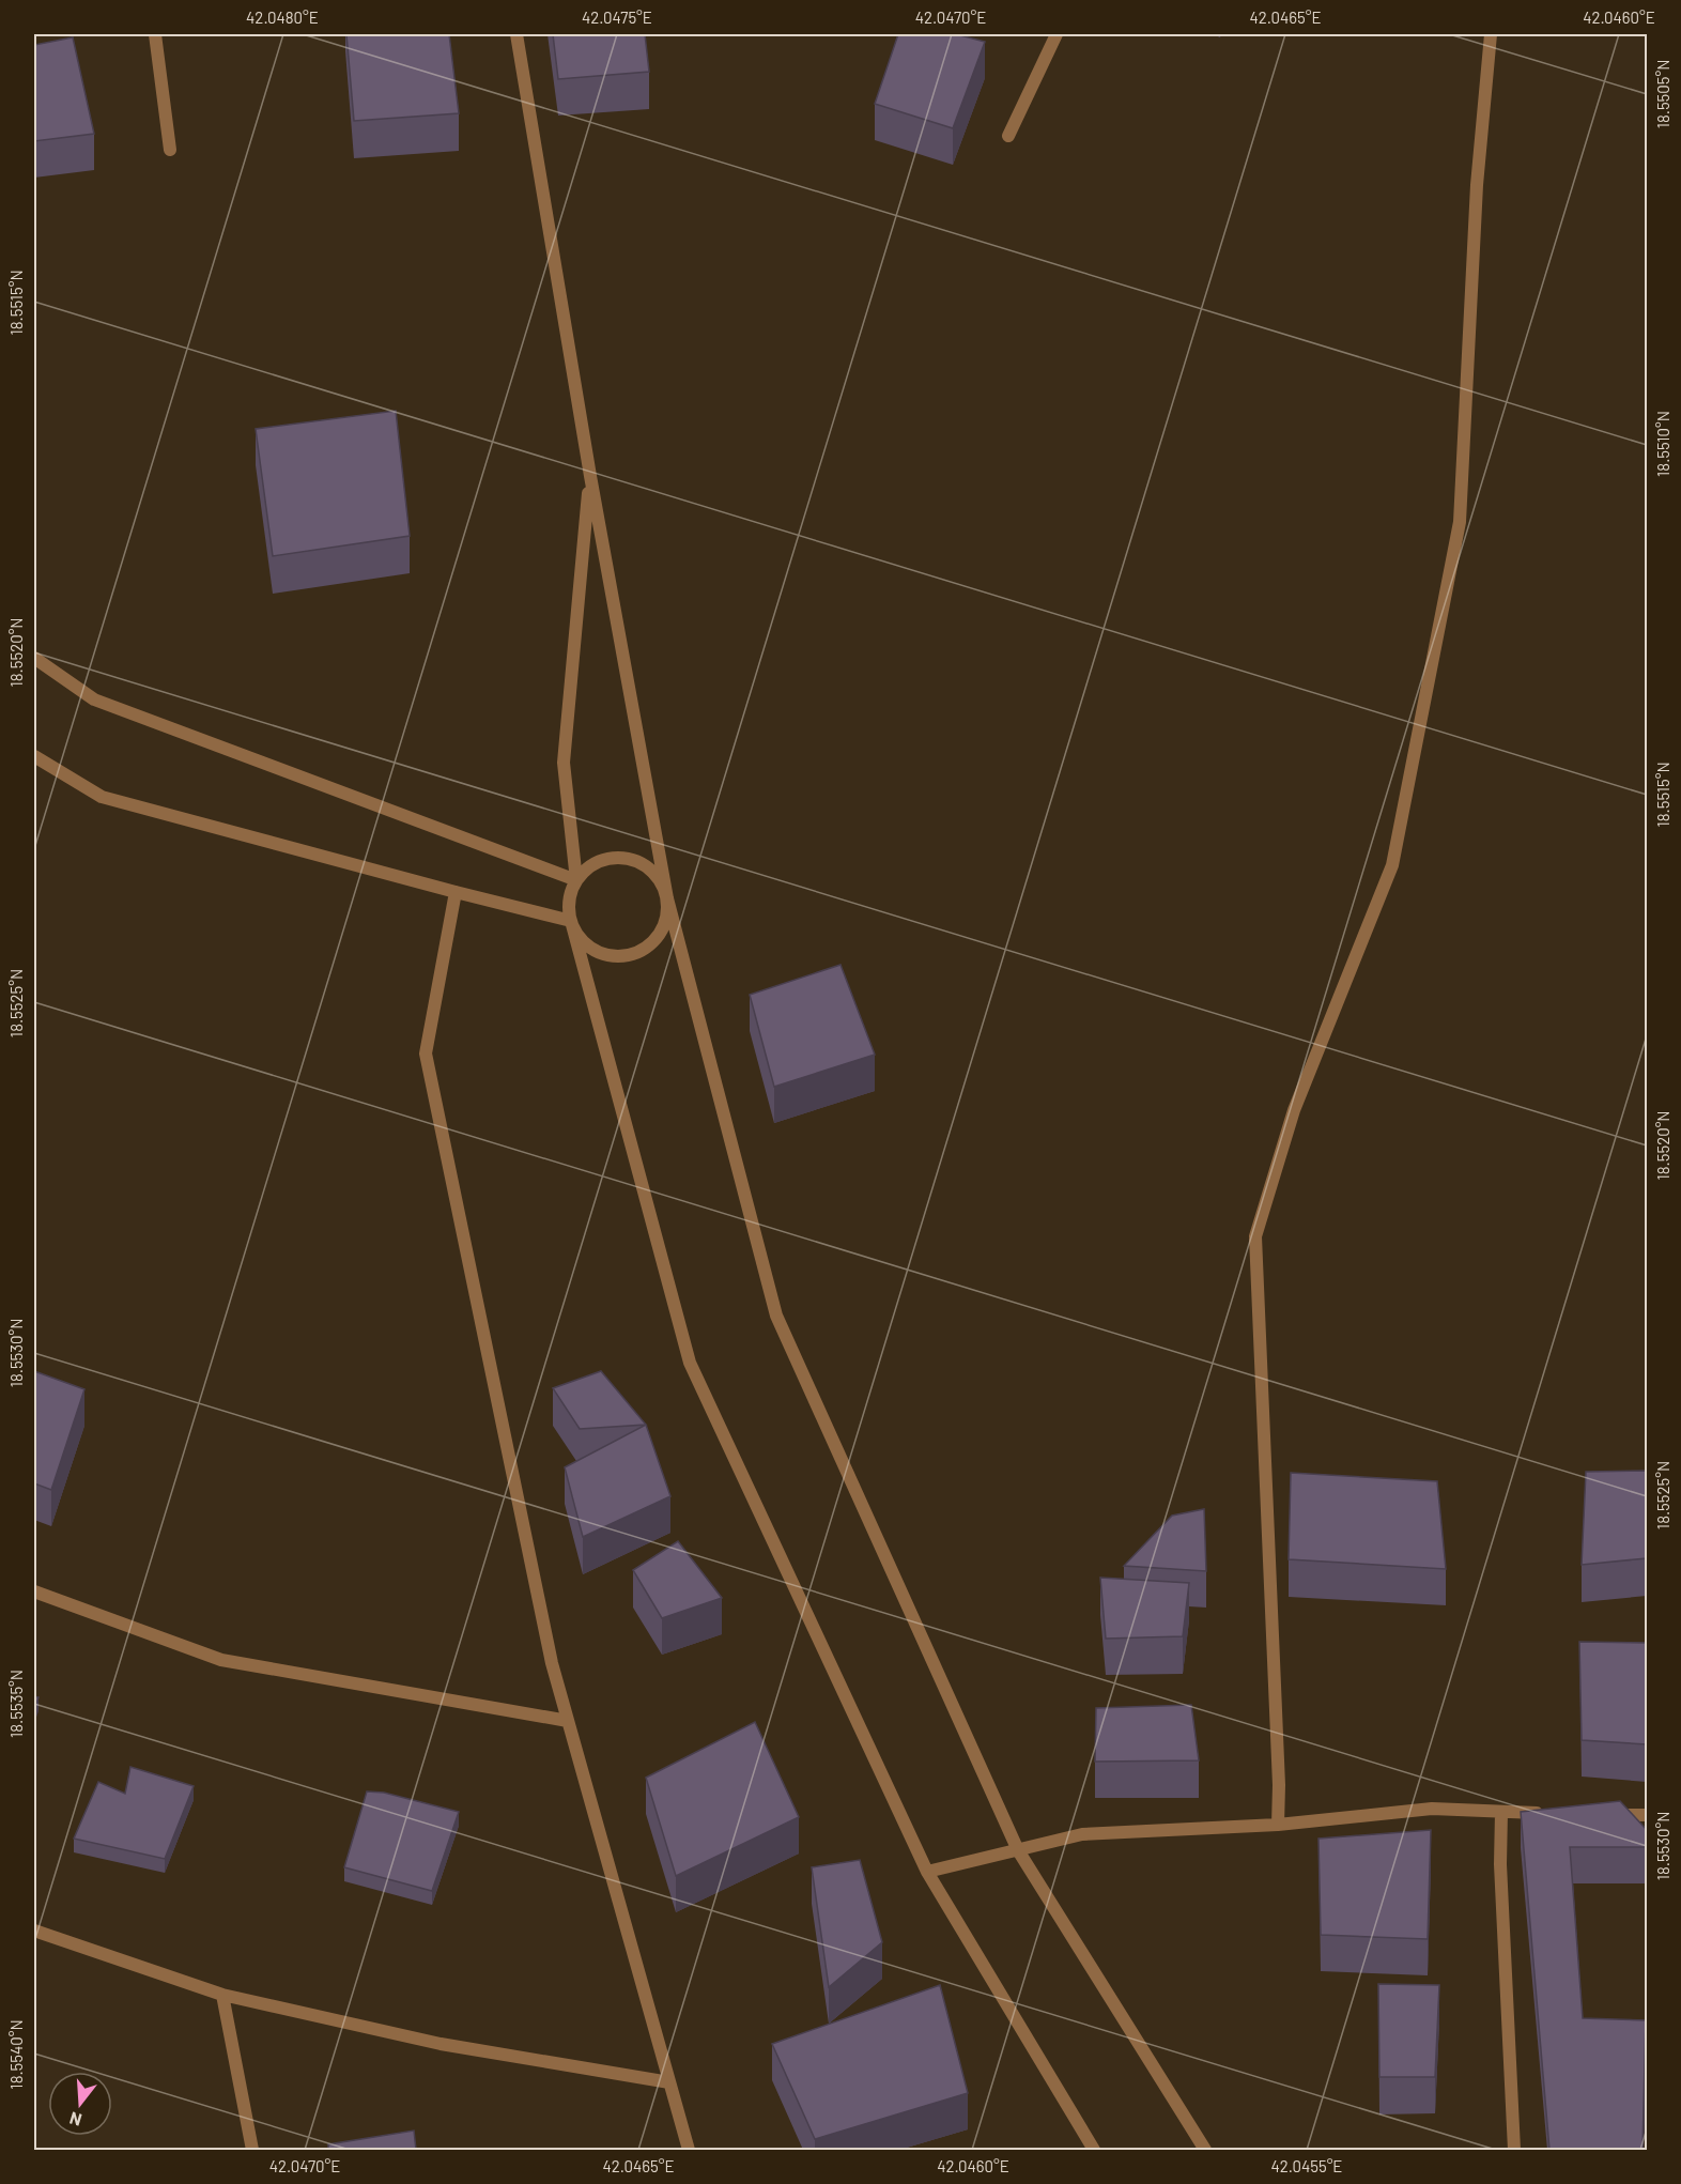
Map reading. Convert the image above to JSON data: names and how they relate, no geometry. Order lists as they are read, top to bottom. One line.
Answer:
{"north":"bottom","coordinates":["42.0480°E","42.0475°E","42.0470°E","42.0465°E","42.0460°E","18.5505°N","18.5515°N","18.5510°N","18.5520°N","18.5525°N","18.5530°N","18.5535°N","18.5540°N","42.0455°E"]}
